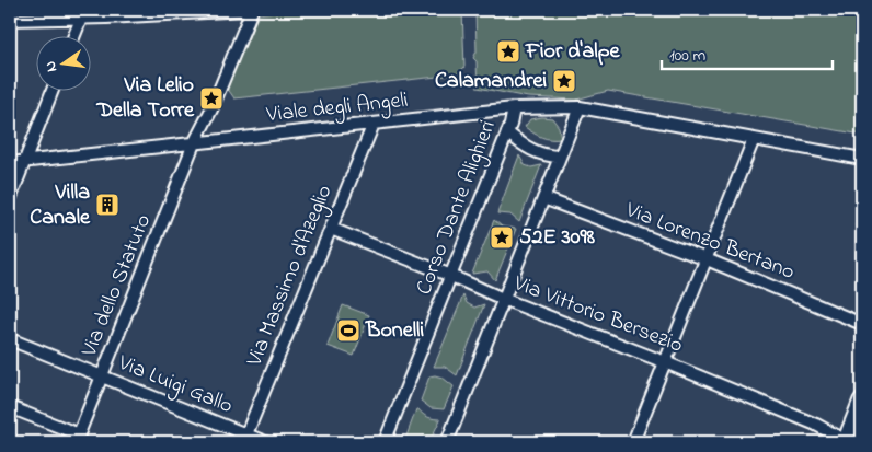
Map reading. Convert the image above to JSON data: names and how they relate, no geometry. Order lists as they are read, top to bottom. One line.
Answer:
{"streets":{"street":["Viale degli Angeli","Corso Dante Alighieri","Via Lorenzo Bertano","Via Massimo d'Azeglio","Via dello Statuto","Via Vittorio Bersezio","Via Luigi Gallo"]},"crossings":[["Viale degli Angeli","Corso Dante Alighieri"],["Viale degli Angeli","Via Massimo d'Azeglio"],["Viale degli Angeli","Via dello Statuto"],["Corso Dante Alighieri","Via Vittorio Bersezio"],["Via Massimo d'Azeglio","Via Vittorio Bersezio"],["Via Massimo d'Azeglio","Via Luigi Gallo"],["Via dello Statuto","Via Luigi Gallo"]],"places":{"place":["Fior d'alpe","Calamandrei","Via Lelio Della Torre","52E 3098"],"building":["Villa Canale"],"sports":["Bonelli"]},"scale_bar":"100 m","north":"left"}
